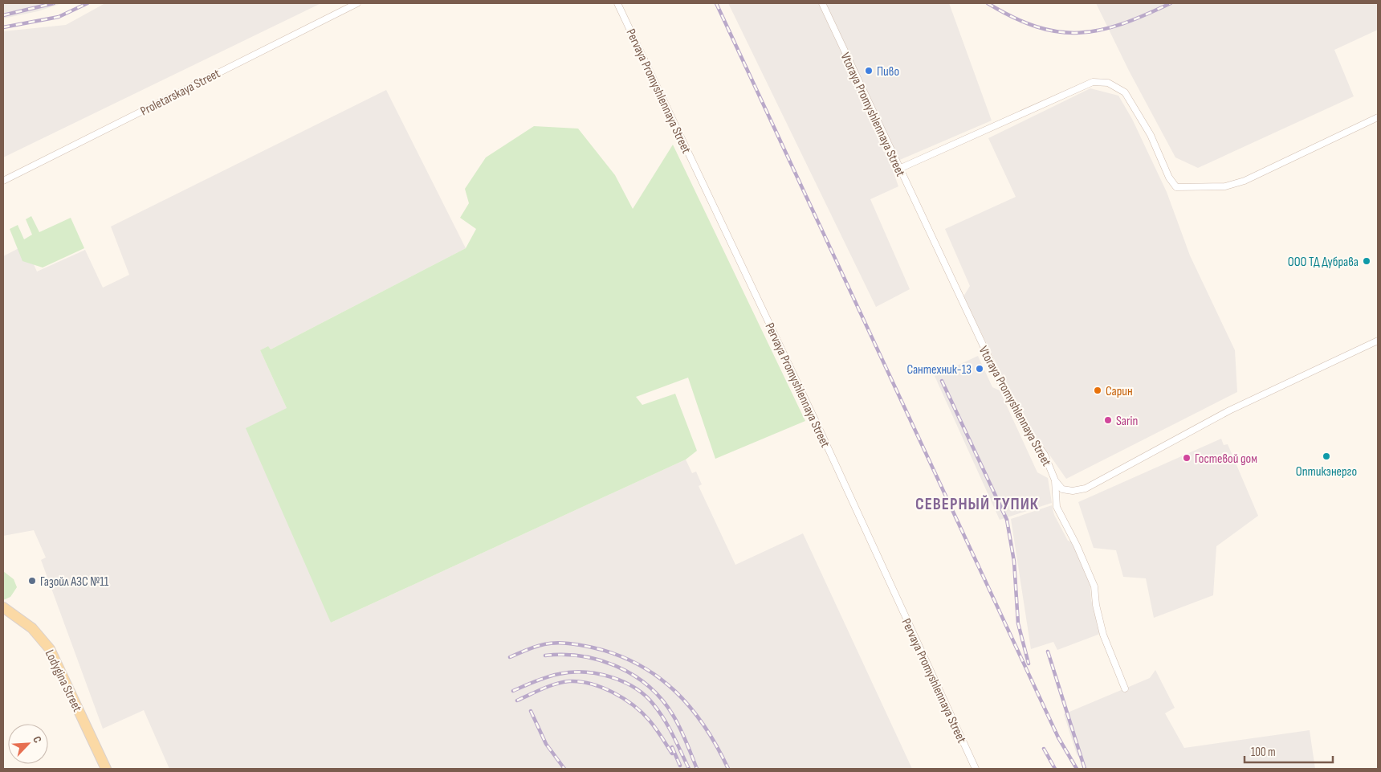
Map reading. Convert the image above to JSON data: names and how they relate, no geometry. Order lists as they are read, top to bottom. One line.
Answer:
{"streets":{"main road":["Lodygina Street"],"street":["Pervaya Promyshlennaya Street","Proletarskaya Street","Vtoraya Promyshlennaya Street"]},"districts":["СЕВЕРНЫЙ ТУПИК"],"places":["Пиво","ООО ТД Дубрава","Сантехник-13","Сарин","Sarin","Оптикэнерго","Гостевой дом","Газойл АЗС №11"],"scale_bar":"100 m","north":"top right"}
